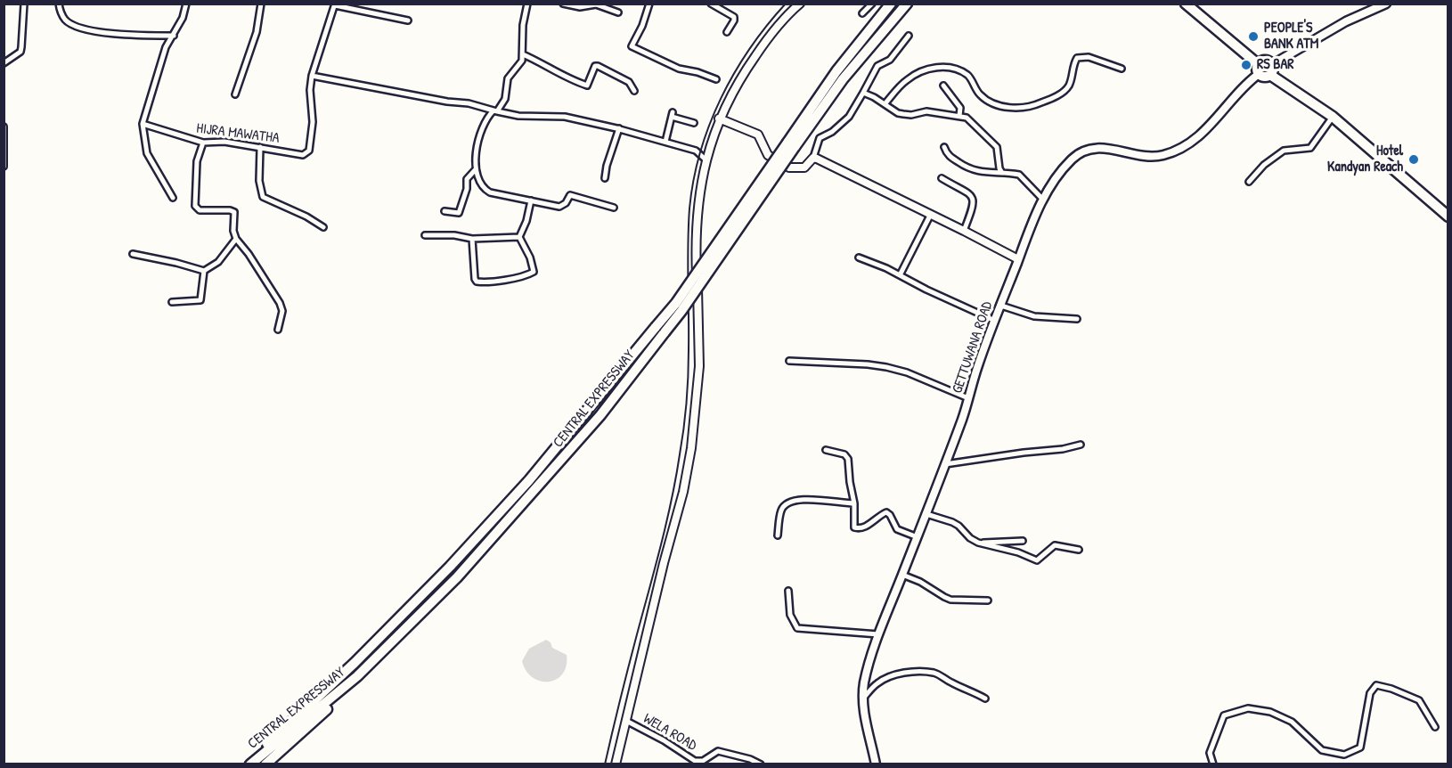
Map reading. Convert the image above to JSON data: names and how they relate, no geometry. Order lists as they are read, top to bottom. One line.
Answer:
{"streets":{"highway":["CENTRAL EXPRESSWAY"],"main road":["GETTUWANA ROAD"],"street":["HIJRA MAWATHA","WELA ROAD"]},"places":["PEOPLE'S BANK ATM","RS BAR","Hotel Kandyan Reach"]}
